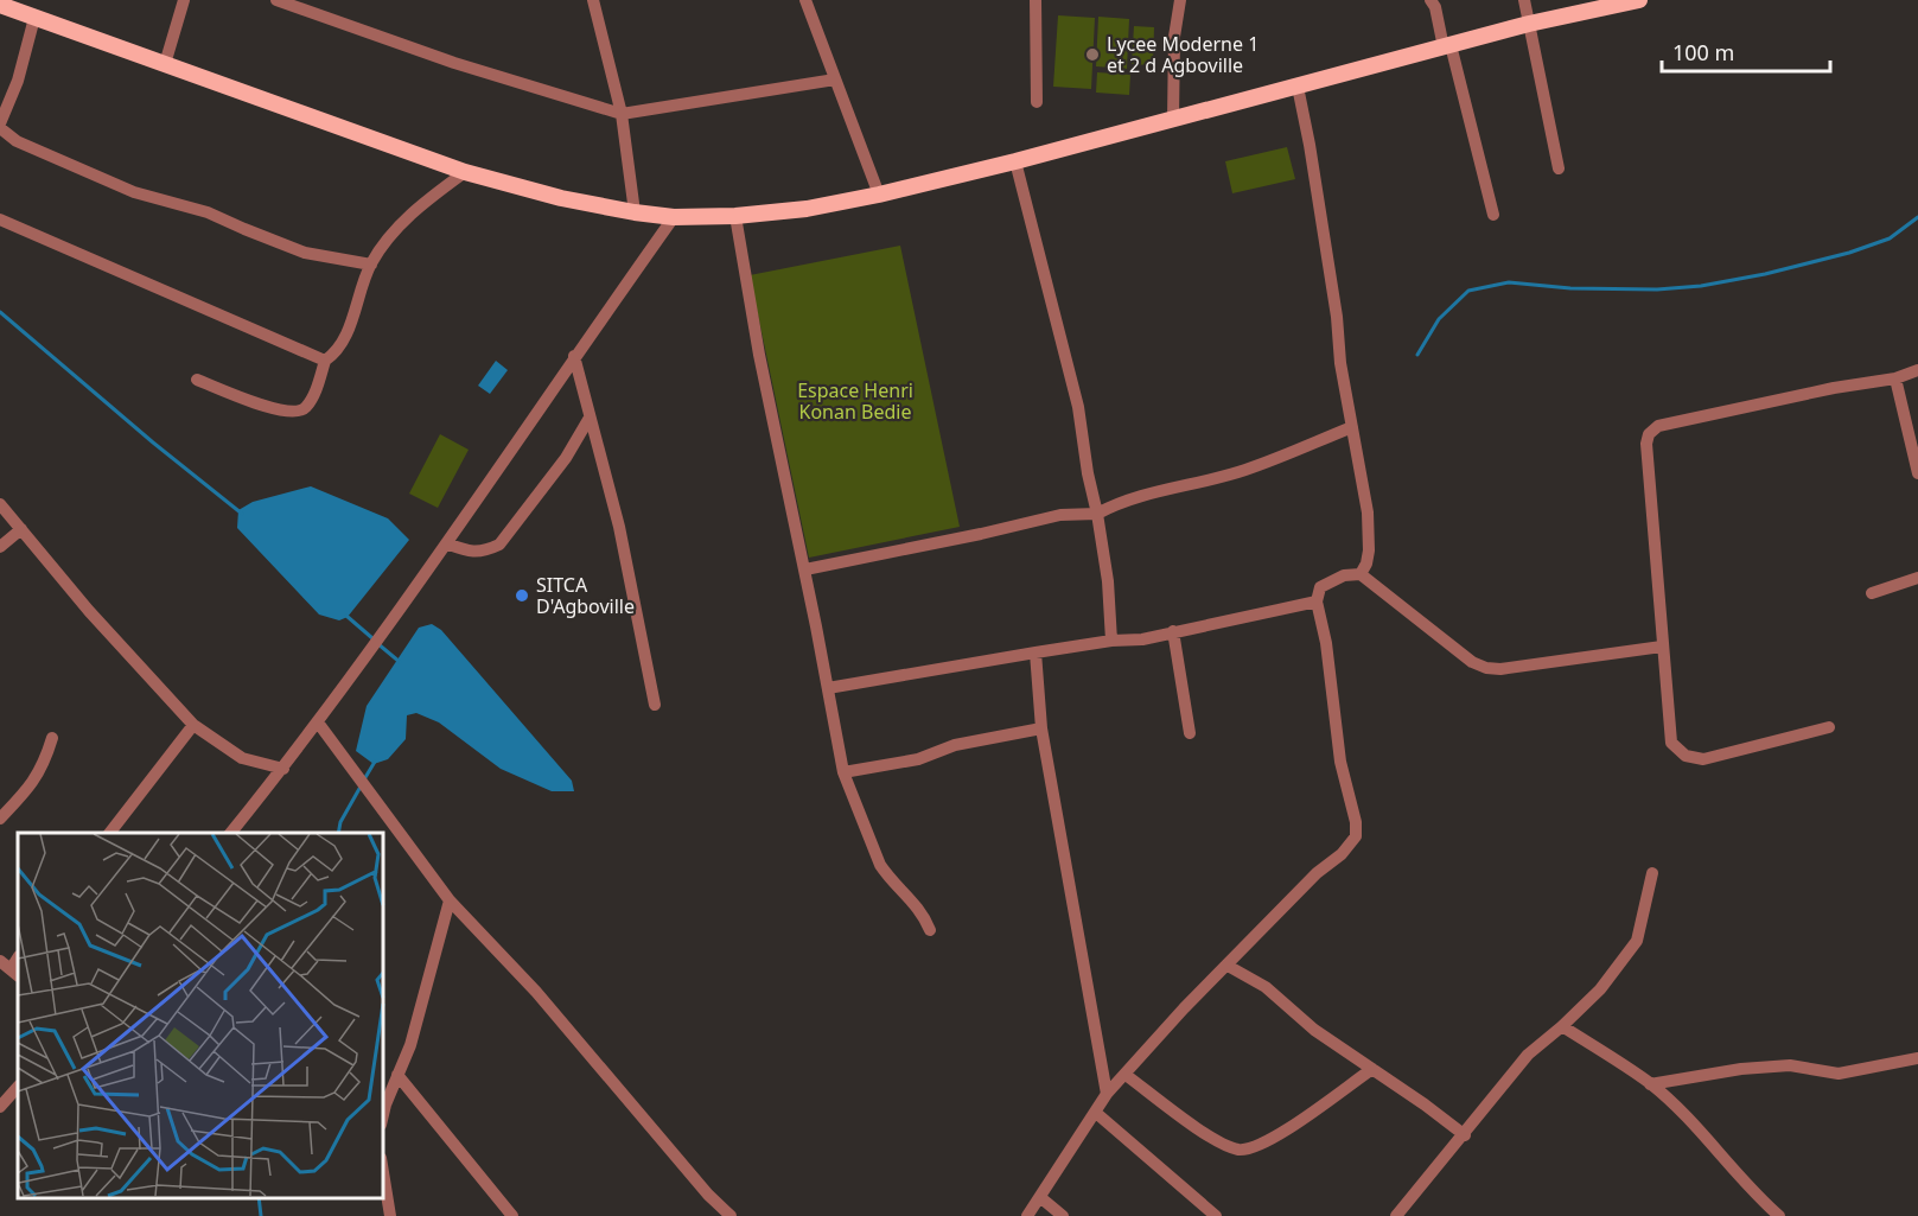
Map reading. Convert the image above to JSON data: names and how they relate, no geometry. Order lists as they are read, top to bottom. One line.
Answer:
{"parks":["Espace Henri Konan Bedie"],"places":["Lycee Moderne 1 et 2 d Agboville","SITCA D'Agboville"],"scale_bar":"100 m"}
